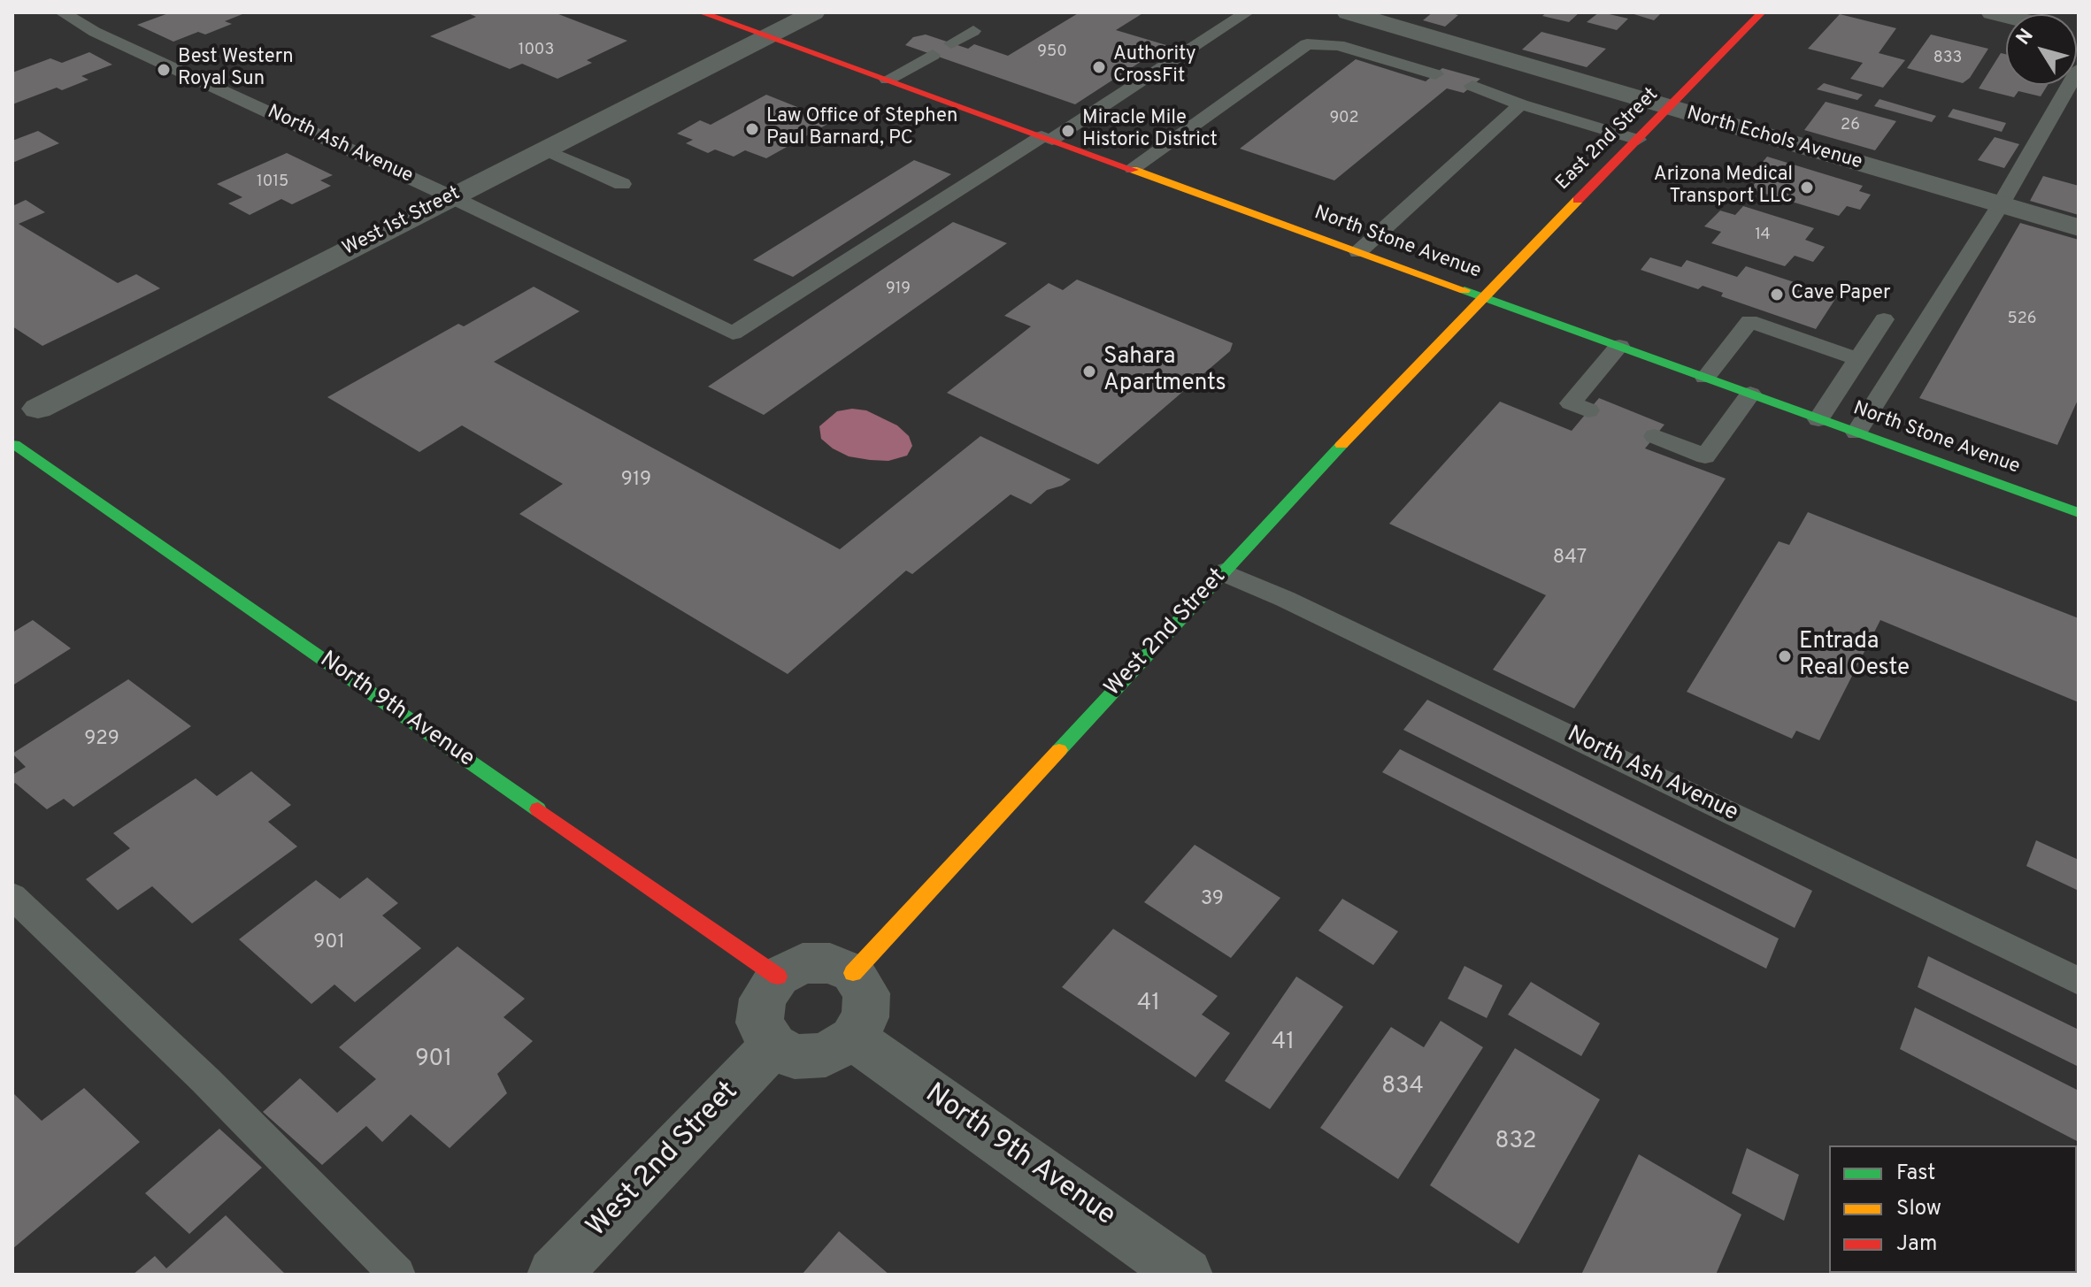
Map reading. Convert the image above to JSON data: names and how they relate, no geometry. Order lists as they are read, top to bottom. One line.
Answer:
{"streets":{"street":["North Echols Avenue","East 2nd Street","West 1st Street","North Stone Avenue","West 2nd Street","North 9th Avenue"],"lane":["North Ash Avenue"]},"crossings":[["North Echols Avenue","East 2nd Street"],["East 2nd Street","North Stone Avenue"],["East 2nd Street","West 2nd Street"],["North Ash Avenue","West 1st Street"],["North Ash Avenue","North Stone Avenue"],["North Ash Avenue","West 2nd Street"],["West 1st Street","North Stone Avenue"],["North Stone Avenue","West 2nd Street"],["West 2nd Street","North 9th Avenue"]],"places":["Authority CrossFit","Best Western Royal Sun","Law Office of Stephen Paul Barnard, PC","Miracle Mile Historic District","Arizona Medical Transport LLC","Cave Paper","Sahara Apartments","Entrada Real Oeste"],"house_numbers":["1003","950","833","902","26","1015","14","919","526","919","847","929","39","901","41","41","901","834","832"],"legend":["Fast","Slow","Jam"],"north":"top left"}
